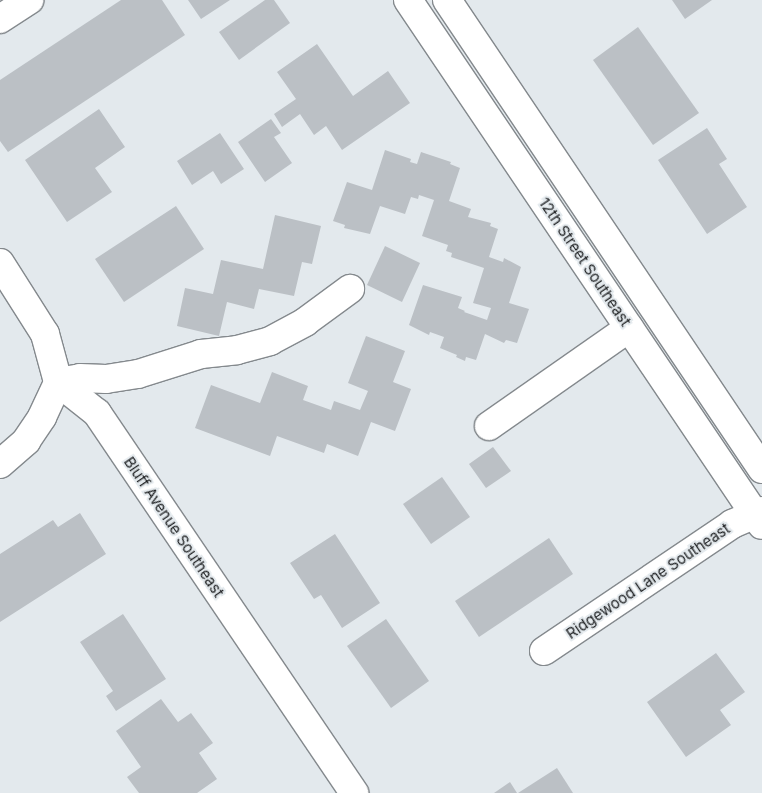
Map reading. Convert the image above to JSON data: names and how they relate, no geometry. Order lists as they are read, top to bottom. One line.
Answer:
{"streets":{"main road":["12th Street Southeast","Bluff Avenue Southeast","Ridgewood Lane Southeast"]},"crossings":[["12th Street Southeast","Ridgewood Lane Southeast"]]}
